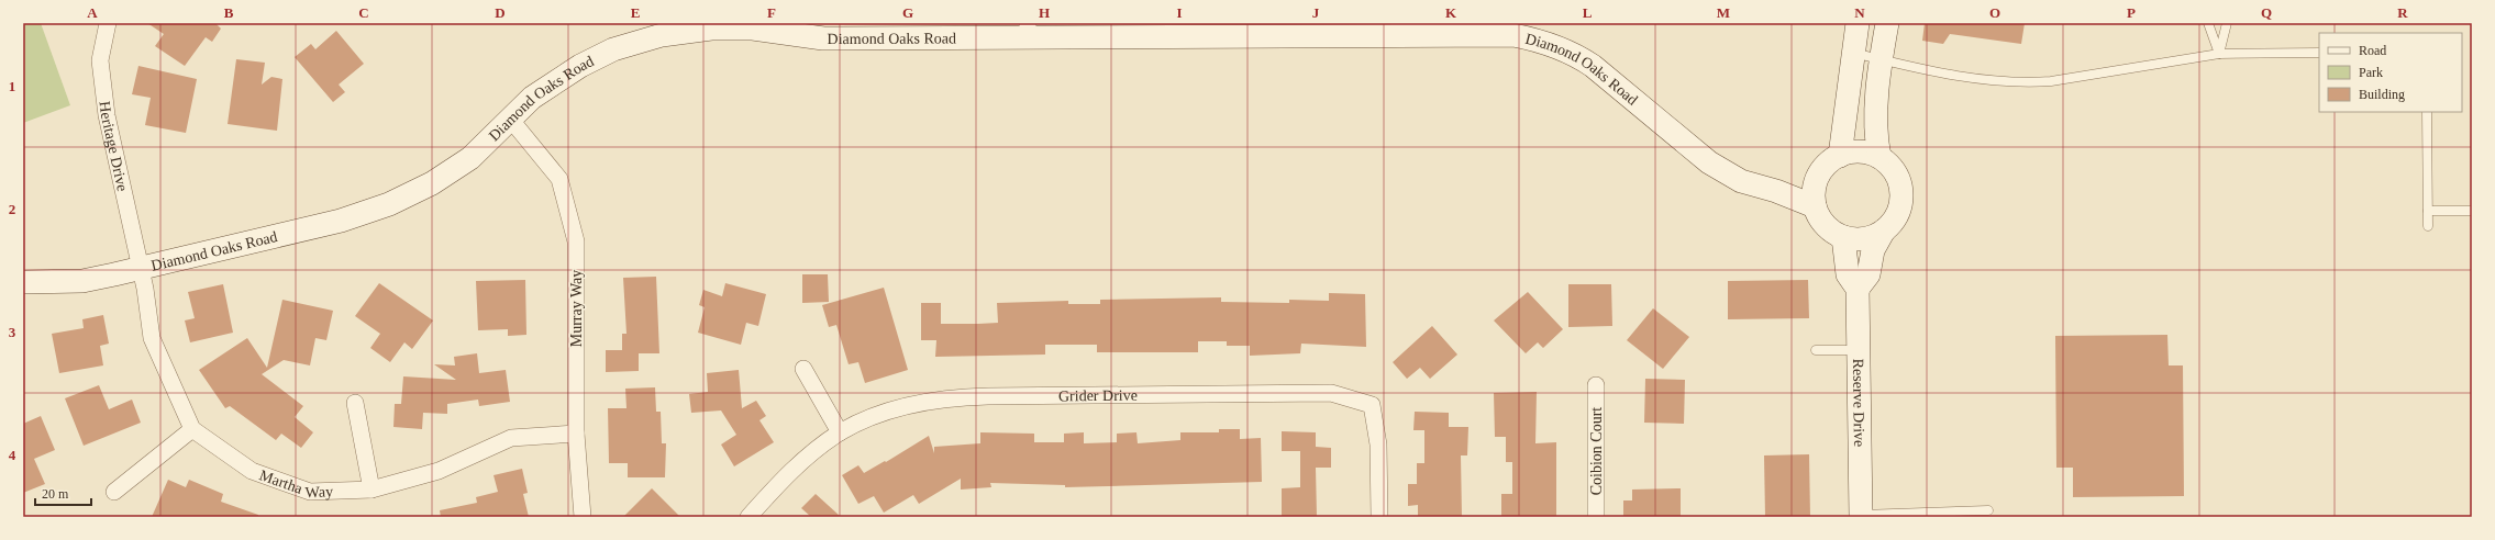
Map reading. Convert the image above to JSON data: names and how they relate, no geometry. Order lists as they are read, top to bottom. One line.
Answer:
{"streets":{"street":["Diamond Oaks Road","Heritage Drive","Murray Way","Grider Drive","Reserve Drive","Coibion Court","Martha Way"]},"crossings":[["Diamond Oaks Road","Heritage Drive"],["Diamond Oaks Road","Murray Way"],["Diamond Oaks Road","Reserve Drive"],["Murray Way","Martha Way"]],"legend":["Road","Park","Building"],"scale_bar":"20 m","grid":{"columns":["A","B","C","D","E","F","G","H","I","J","K","L","M","N","O","P","Q","R"],"rows":["1","2","3","4"]}}
